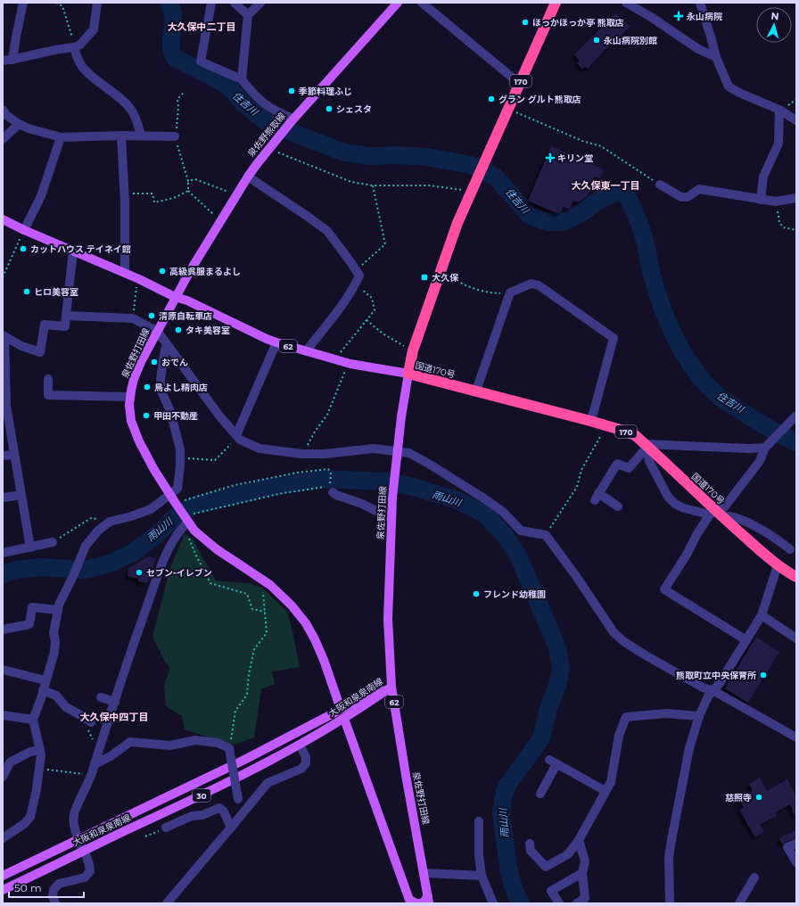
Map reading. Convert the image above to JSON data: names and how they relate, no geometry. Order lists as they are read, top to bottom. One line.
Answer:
{"streets":{"highway":["170","国道170号"],"main road":["泉佐野熊取線","62","泉佐野打田線","大阪和泉泉南線","30"]},"crossings":[["泉佐野熊取線","62"],["泉佐野熊取線","泉佐野打田線"],["62","泉佐野打田線"],["62","国道170号"],["泉佐野打田線","国道170号"],["泉佐野打田線","大阪和泉泉南線"]],"districts":["大久保中二丁目","大久保東一丁目","大久保中四丁目"],"water":["住吉川","雨山川"],"places":{"health":["永山病院","キリン堂"],"other":["ほっかほっか亭 熊取店","永山病院別館","季節料理ふじ","グラン グルト熊取店","シェスタ","カットハウス テイネイ館","高級呉服まるよし","ヒロ美容室","清原自転車店","タキ美容室","おでん","鳥よし精肉店","甲田不動産","セブン-イレブン","フレンド幼稚園","熊取町立中央保育所","慈照寺"],"transit":["大久保"]},"scale_bar":"50 m","north":"top"}
